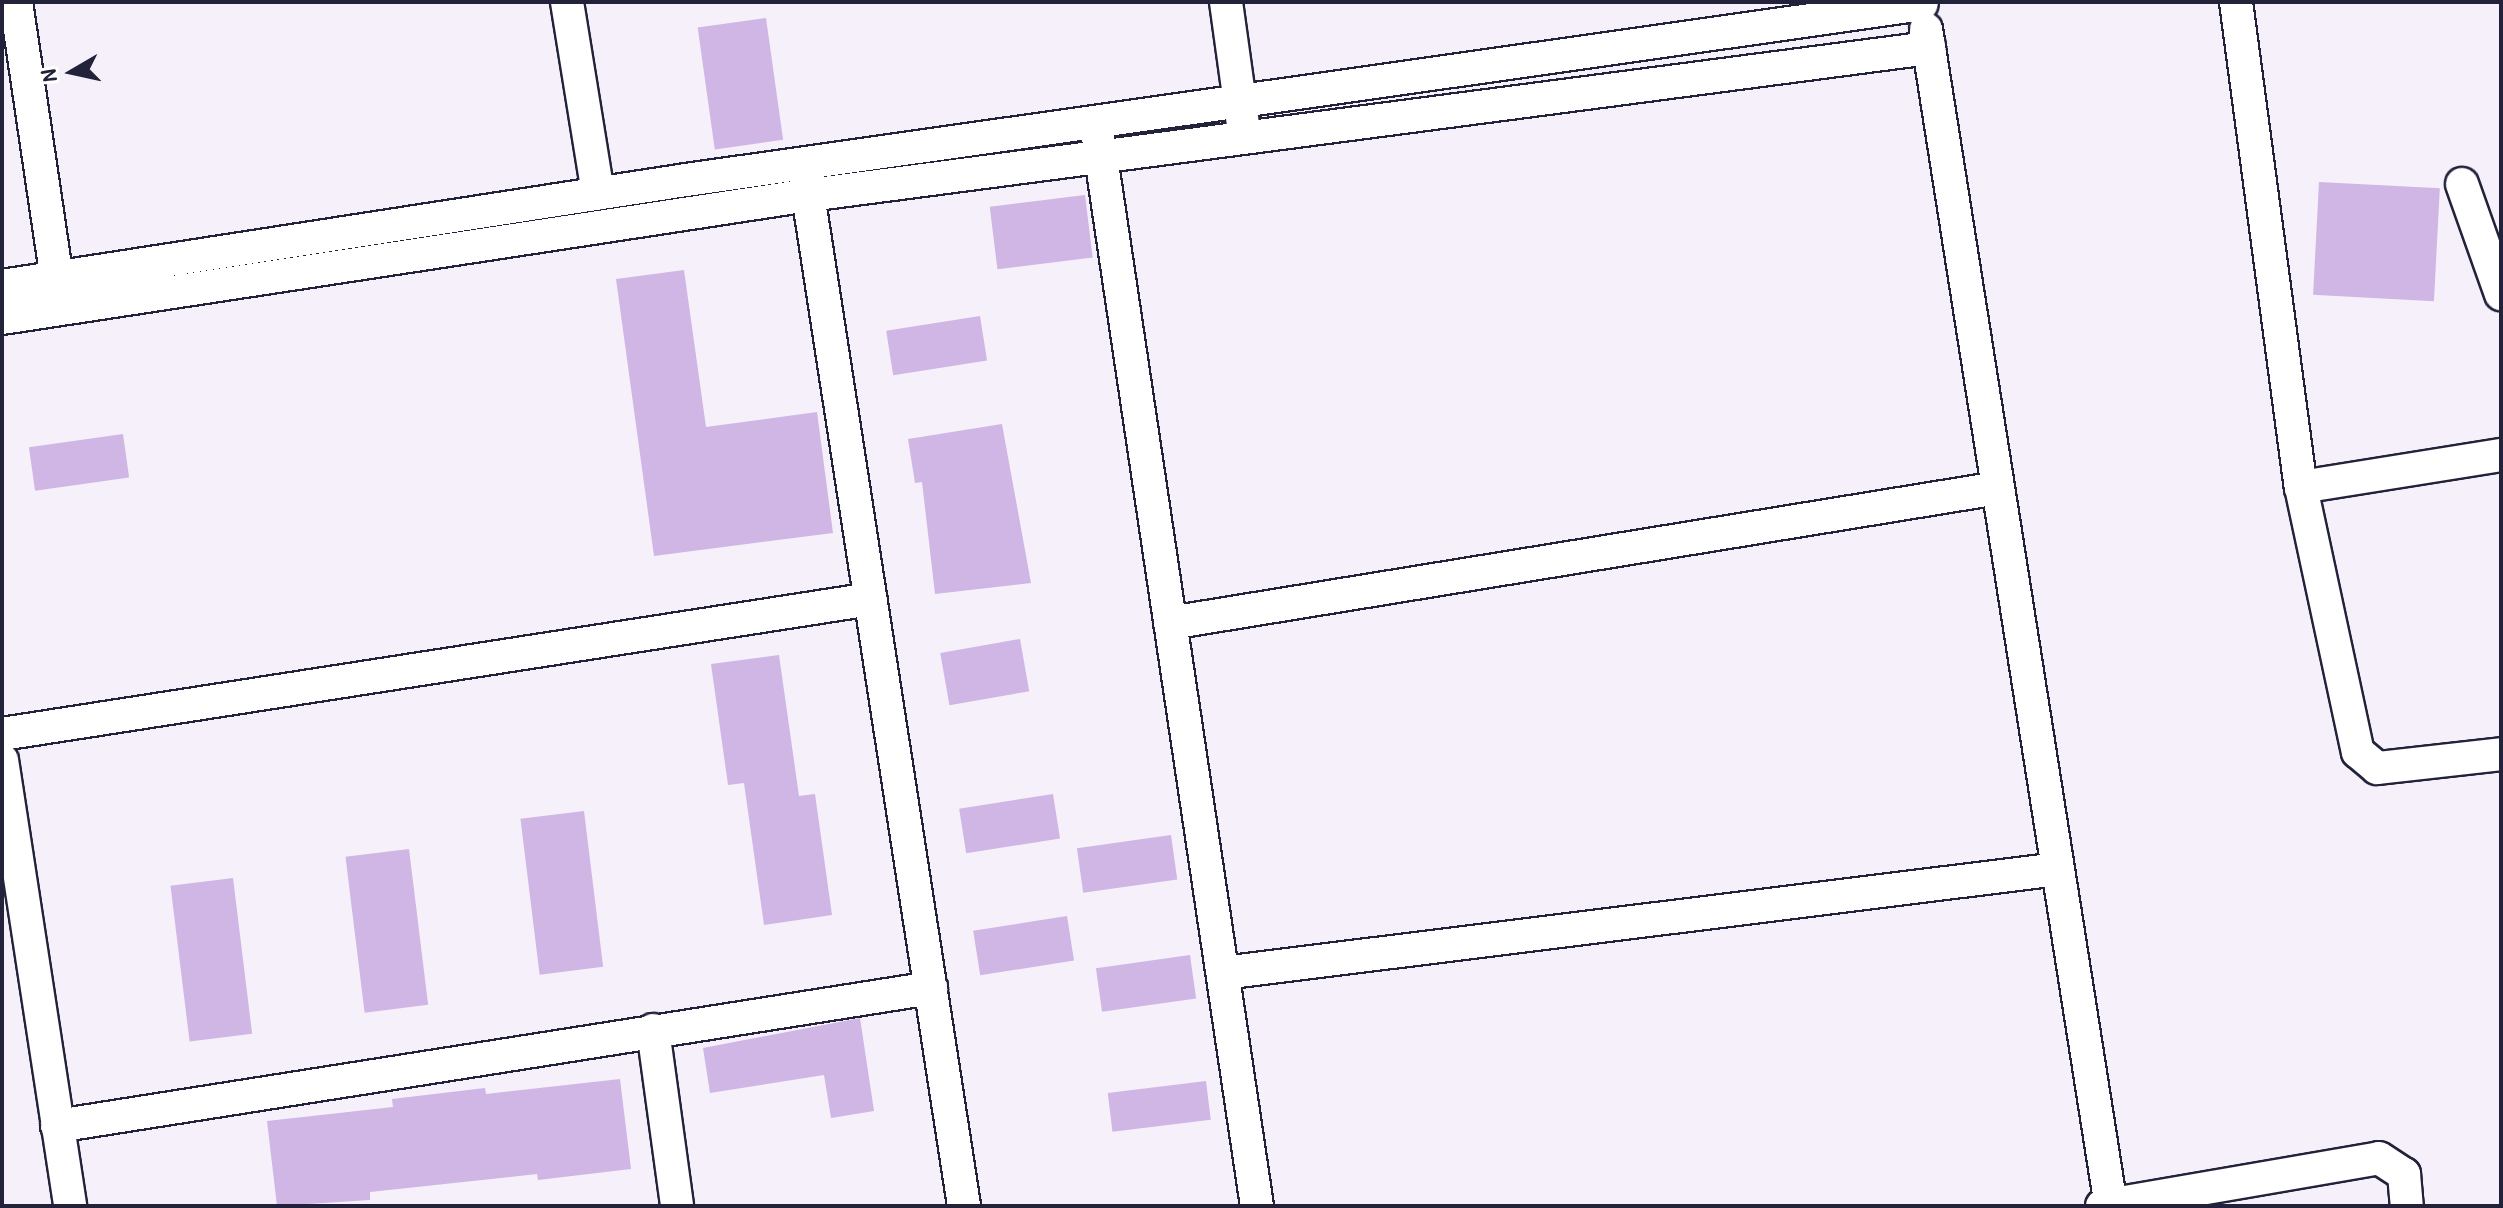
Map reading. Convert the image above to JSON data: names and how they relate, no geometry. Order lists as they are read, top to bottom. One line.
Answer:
{"north":"left"}
